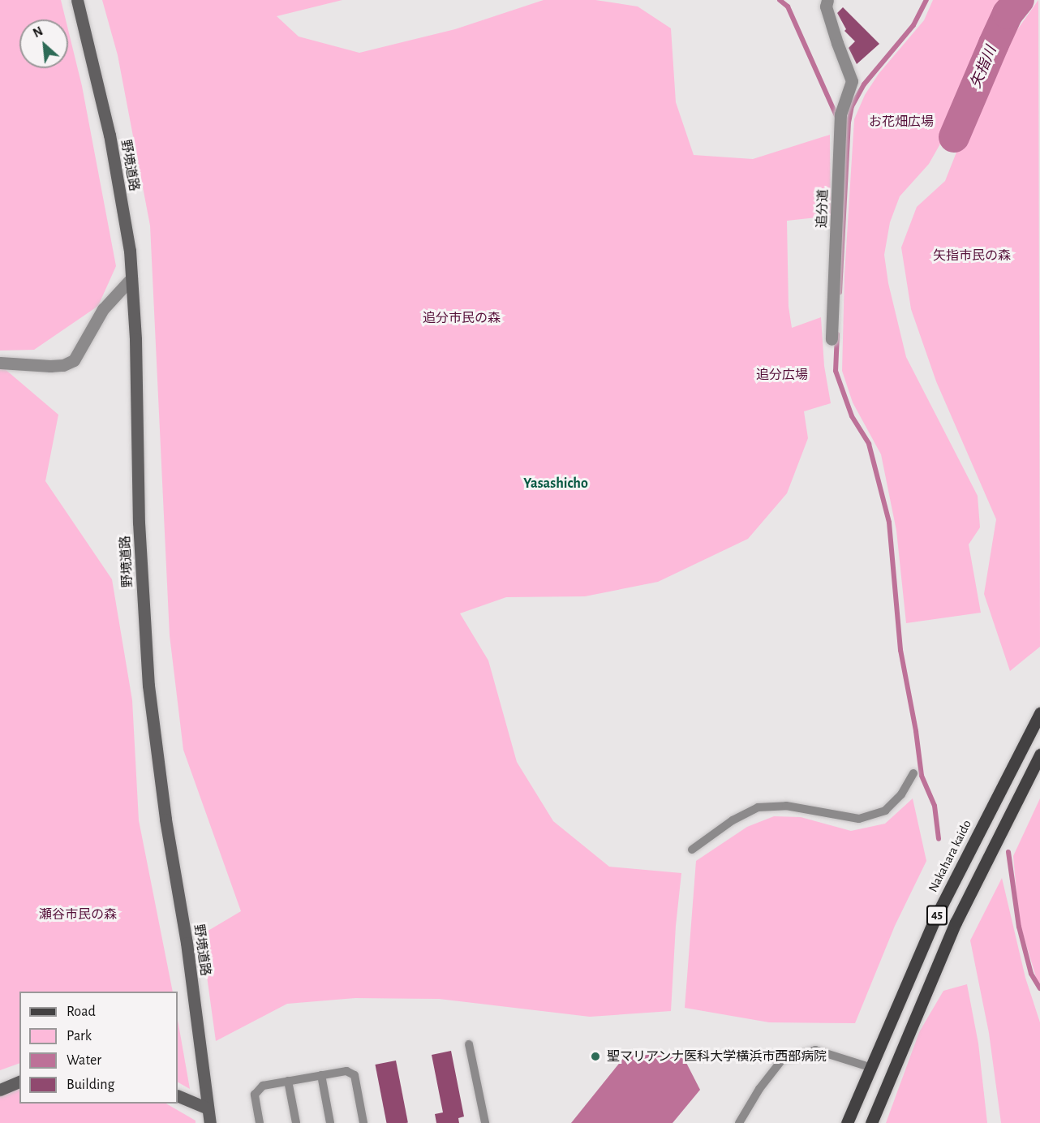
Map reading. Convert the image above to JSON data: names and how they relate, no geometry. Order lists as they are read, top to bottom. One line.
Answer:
{"streets":{"main road":["Nakahara kaido","45"],"street":["野境道路","追分道"]},"districts":["Yasashicho"],"water":["矢指川"],"parks":["お花畑広場","矢指市民の森","追分市民の森","追分広場","瀬谷市民の森"],"places":["聖マリアンナ医科大学横浜市西部病院"],"legend":["Road","Park","Water","Building"],"north":"top left"}
